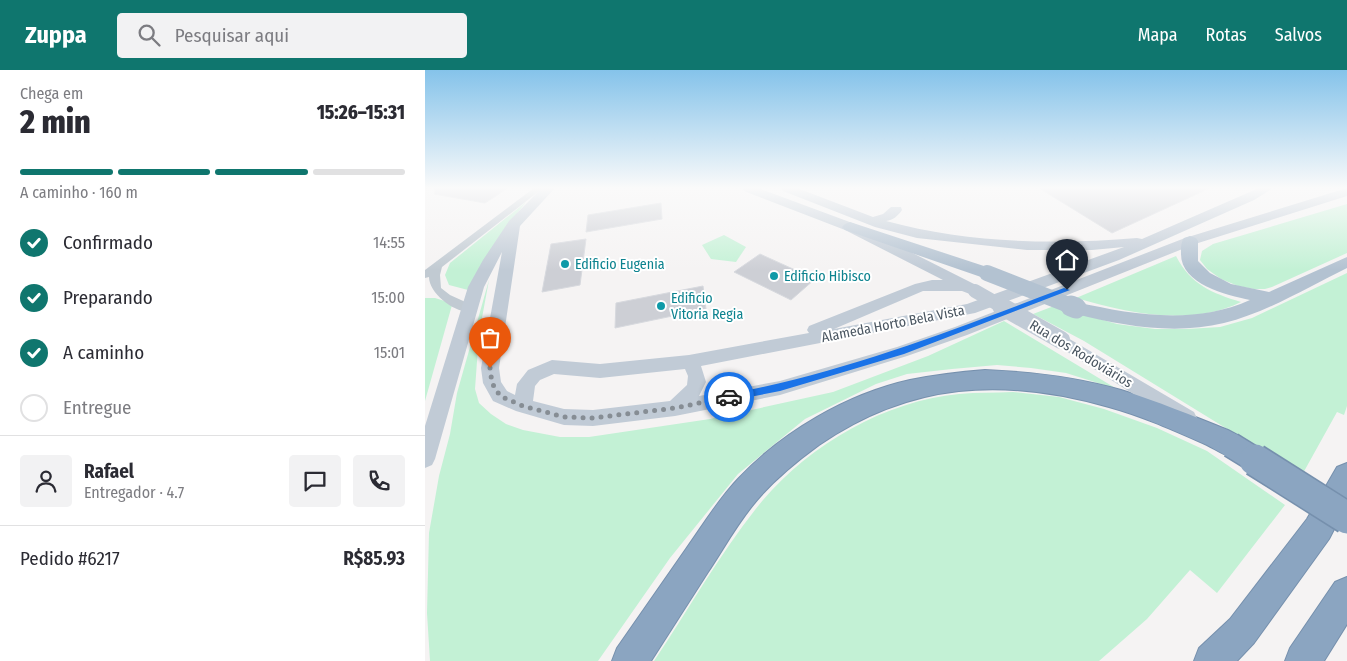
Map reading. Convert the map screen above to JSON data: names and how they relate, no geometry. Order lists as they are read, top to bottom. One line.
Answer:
{"streets":{"highway":["Rua dos Rodoviários"],"street":["Alameda Horto Bela Vista"]},"places":["Edificio Eugenia","Edificio Hibisco","Edificio Vitoria Regia"],"page":{"header":"Zuppa","search":"Pesquisar aqui","nav":["Mapa","Rotas","Salvos"],"heading":["2 min","Chega em","15:26–15:31"],"panel":["Rafael","Entregador · 4.7","Pedido #6217","R$85.93"],"bar":"A caminho · 160 m","list":[["Confirmado","14:55"],["Preparando","15:00"],["A caminho","15:01"],"Entregue"]}}
